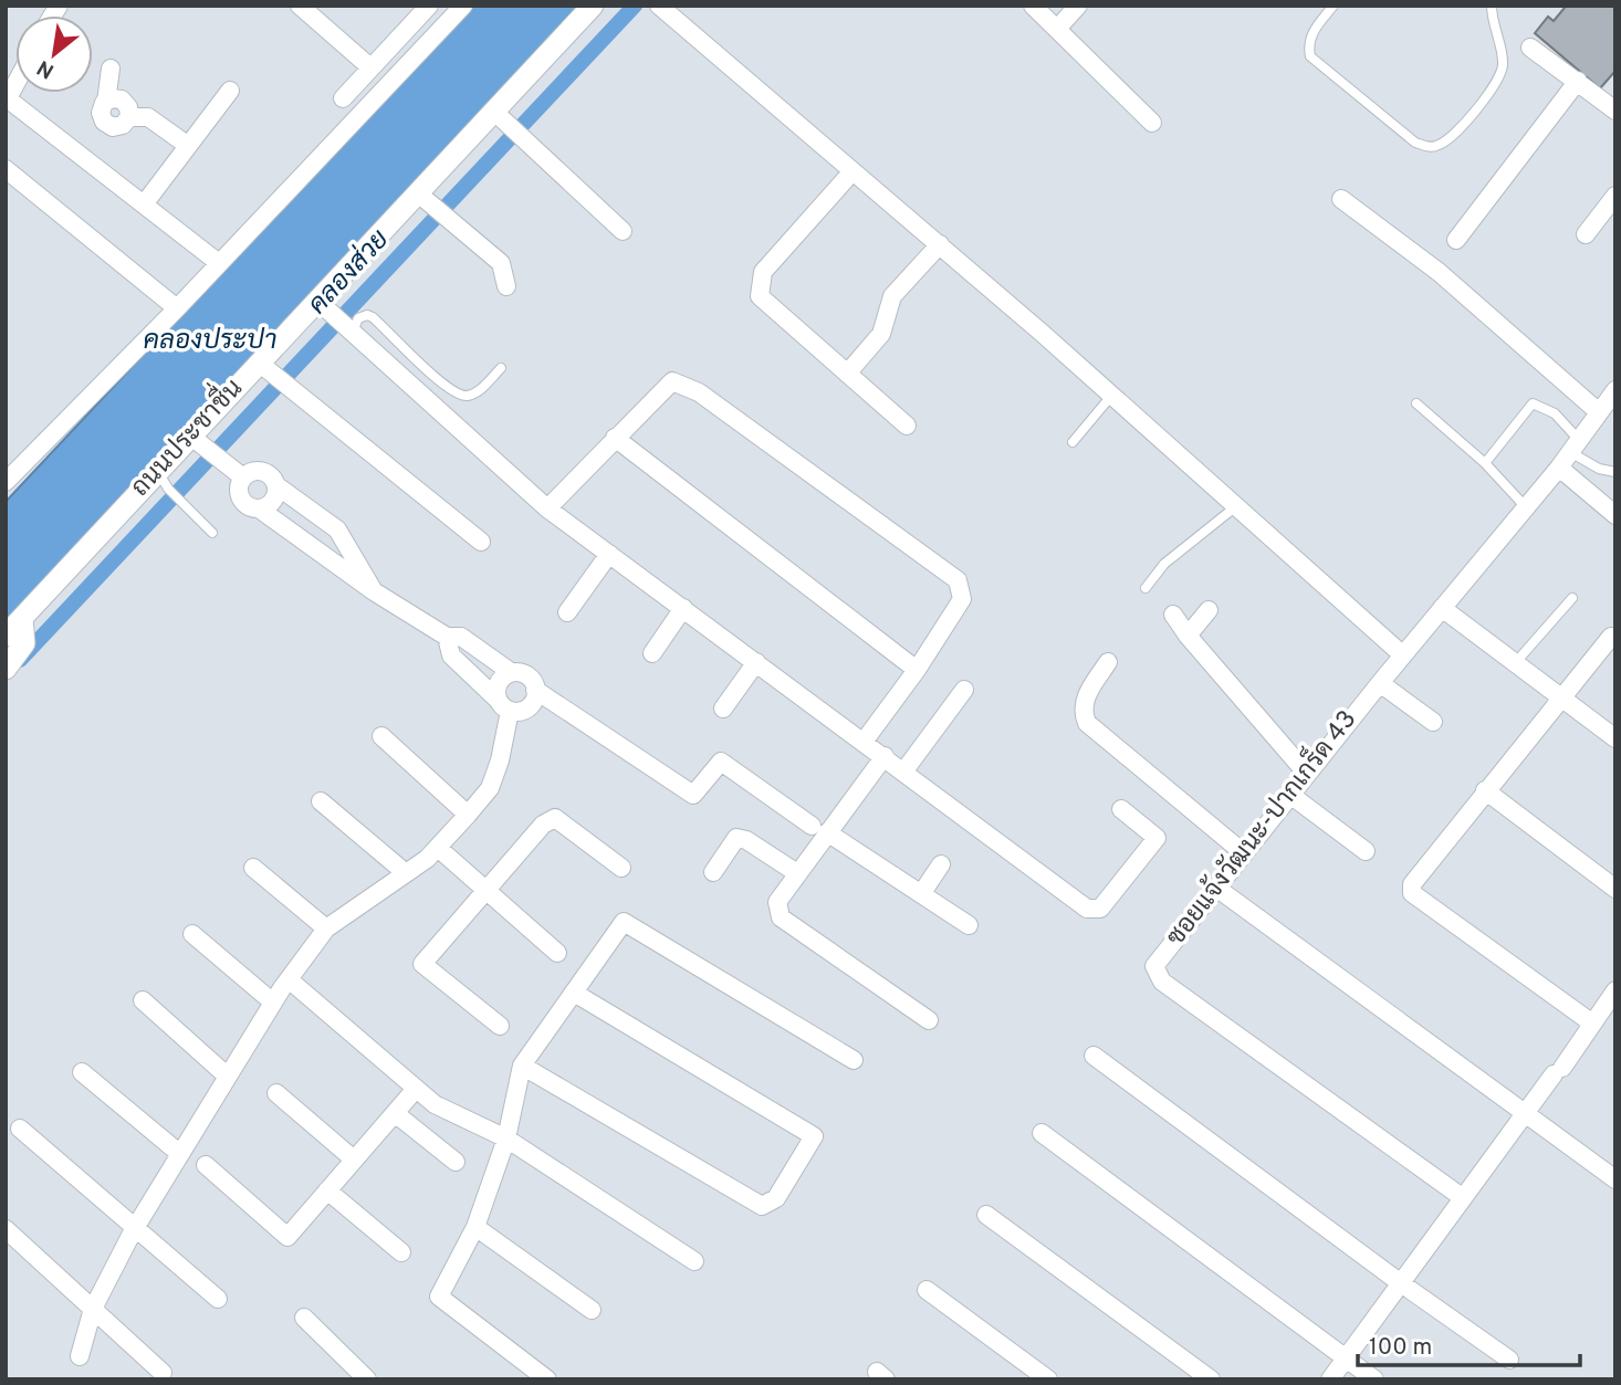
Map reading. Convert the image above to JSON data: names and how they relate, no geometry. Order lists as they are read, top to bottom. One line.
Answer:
{"streets":{"street":["ถนนประชาชื่น","ซอยแจ้งวัฒนะ-ปากเกร็ด 43"]},"water":["คลองส่วย","คลองประปา"],"scale_bar":"100 m","north":"bottom left"}
